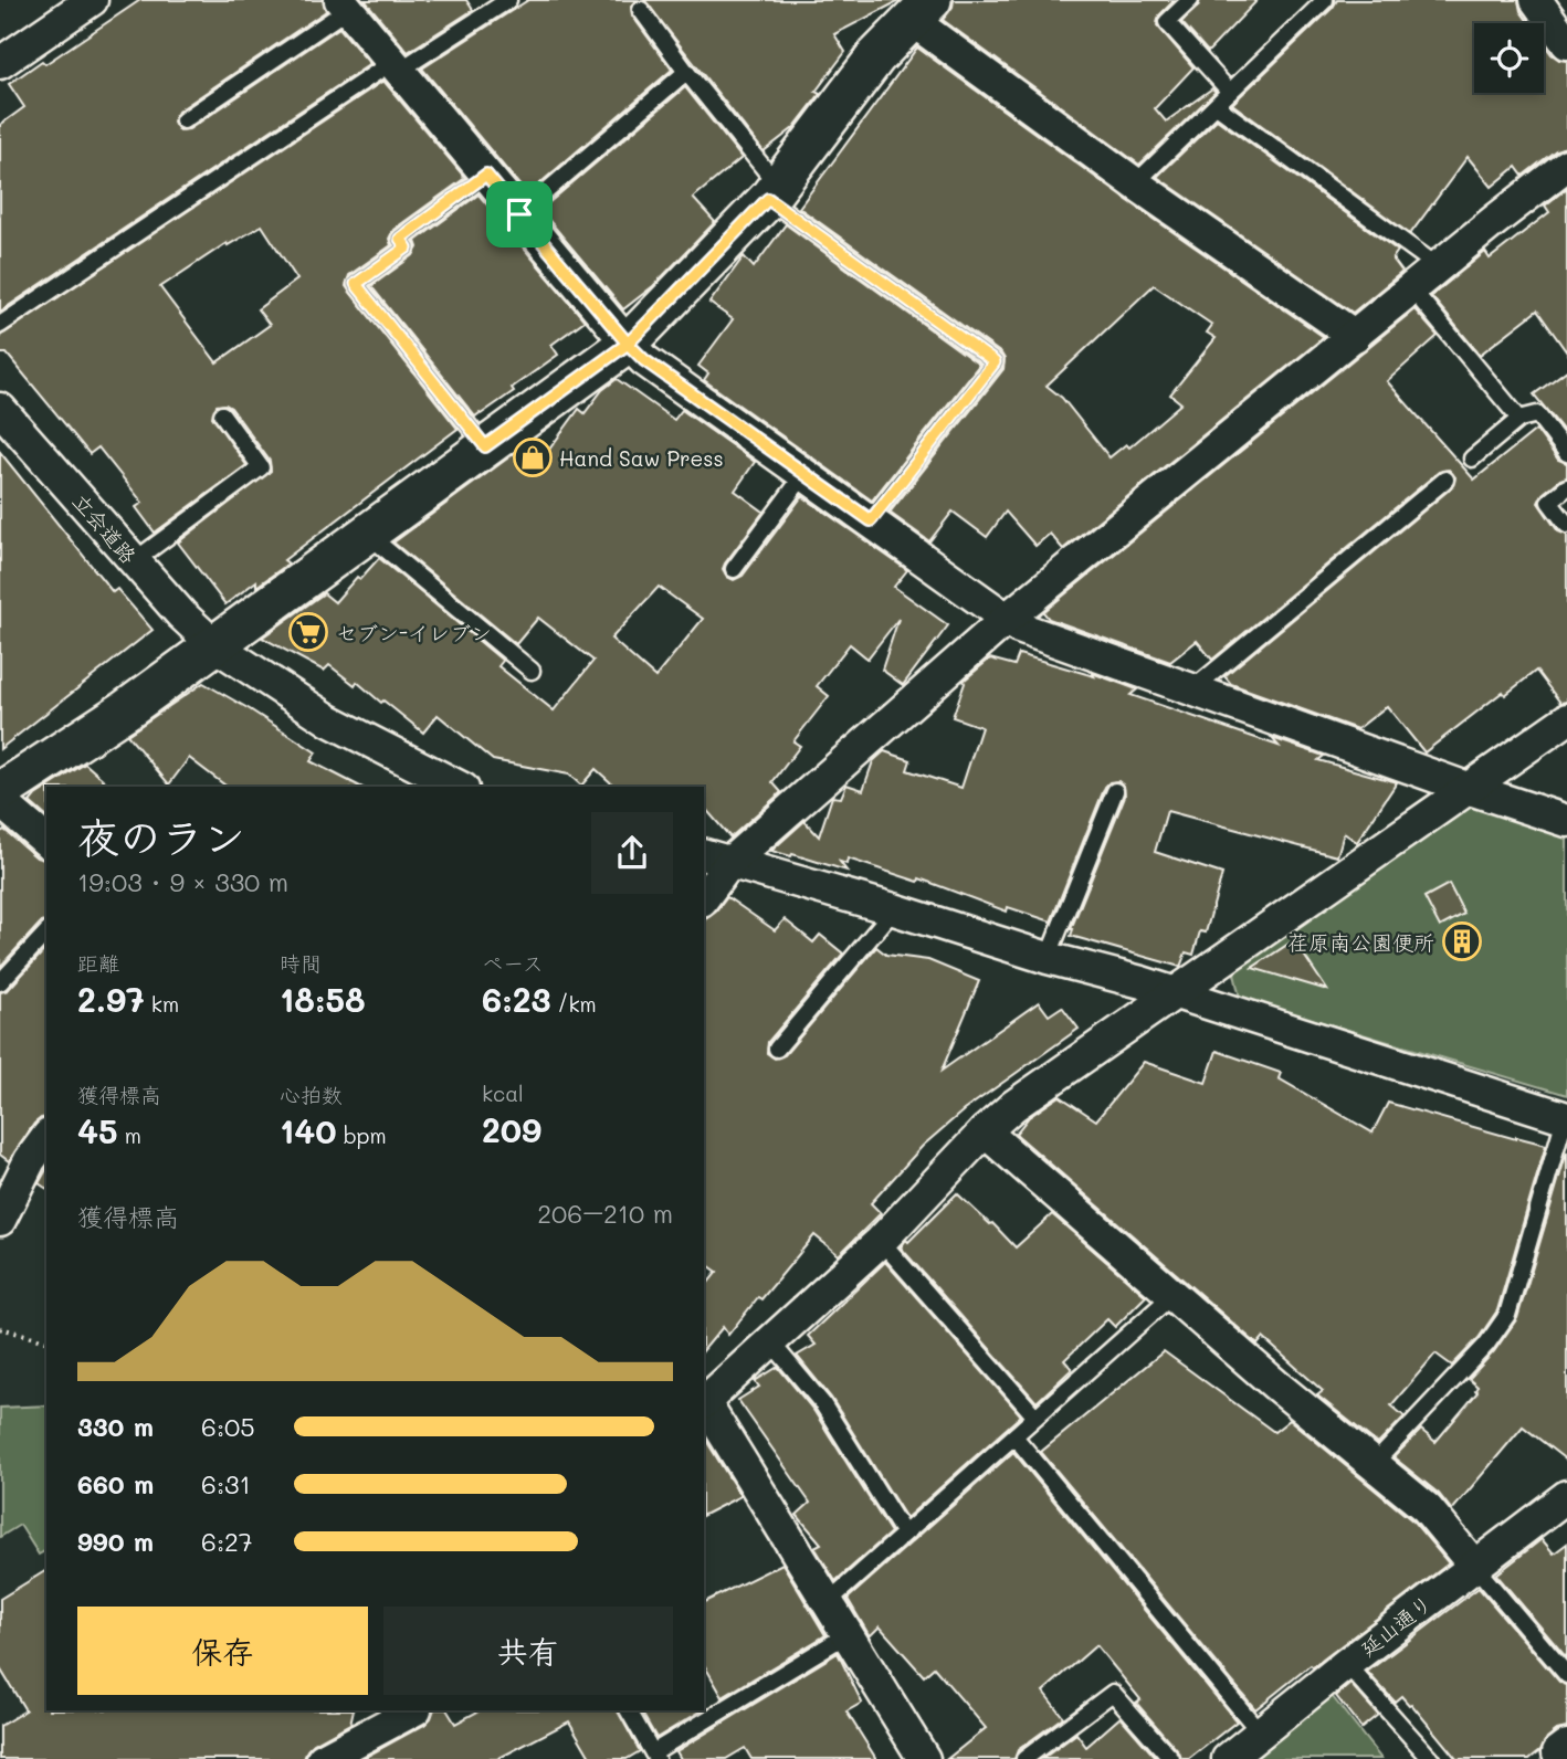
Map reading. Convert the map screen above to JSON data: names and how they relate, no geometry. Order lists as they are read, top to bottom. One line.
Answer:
{"streets":{"street":["立会道路","延山通り"]},"places":{"shop":["Hand Saw Press"],"supermarket":["セブン-イレブン"],"building":["荏原南公園便所"]},"page":{"heading":["夜のラン","19:03 · 9 × 330 m"],"stats":[["距離","2.97 km"],["時間","18:58"],["ペース","6:23 /km"],["獲得標高","45 m"],["心拍数","140 bpm"],["kcal","209"]],"chart":["獲得標高","206–210 m"],"list":[{"name":"330 m","note":"6:05"},{"name":"660 m","note":"6:31"},{"name":"990 m","note":"6:27"}],"buttons":["保存","共有"]}}
